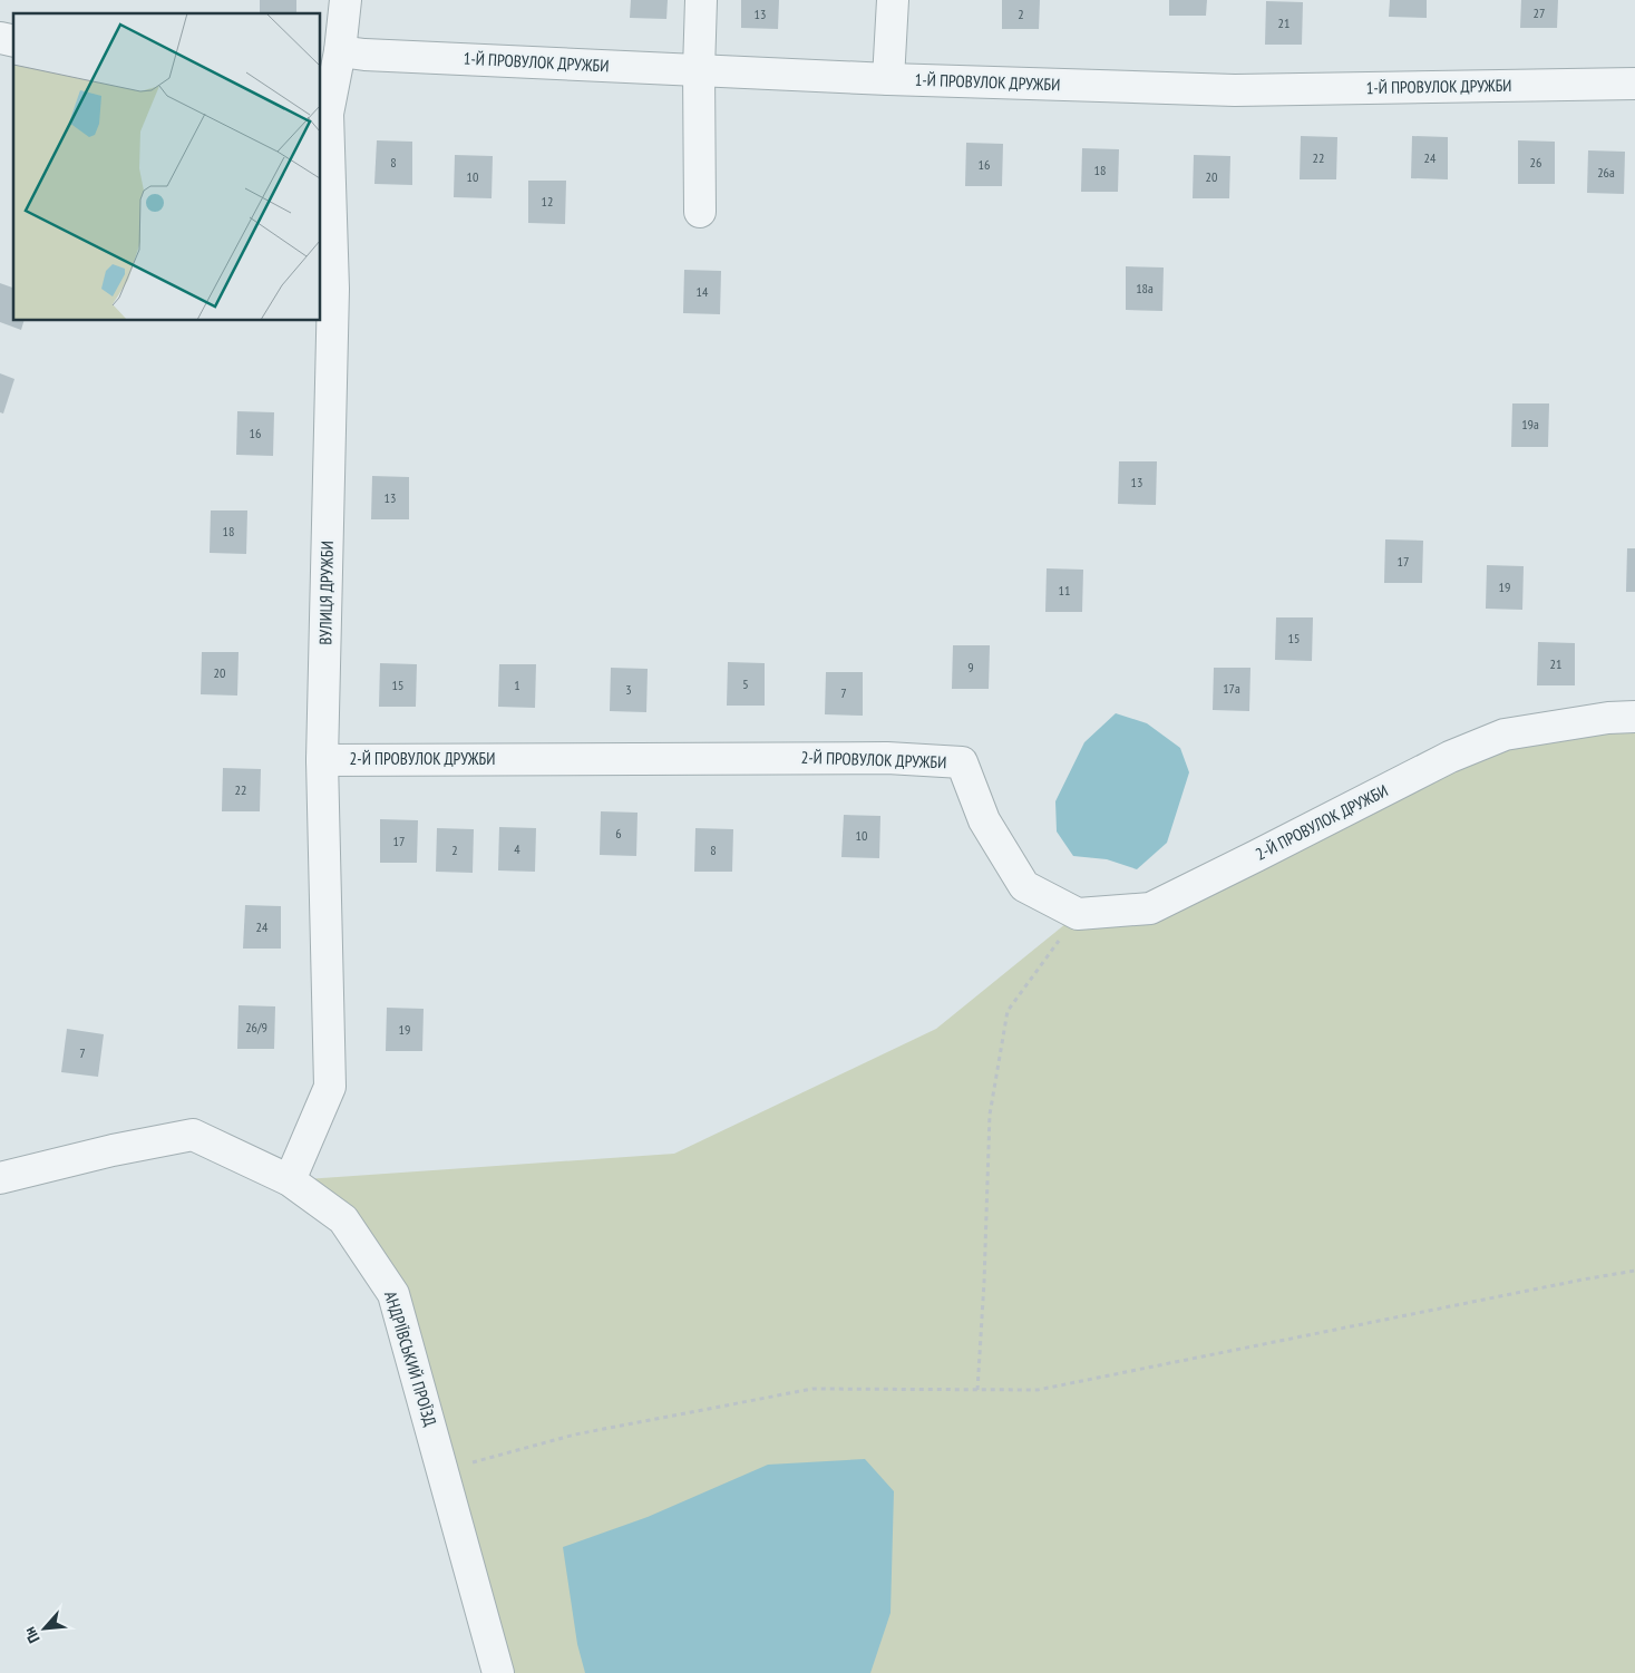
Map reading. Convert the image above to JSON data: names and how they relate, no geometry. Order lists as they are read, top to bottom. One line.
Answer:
{"streets":{"street":["1-Й ПРОВУЛОК ДРУЖБИ","ВУЛИЦЯ ДРУЖБИ","2-Й ПРОВУЛОК ДРУЖБИ","АНДРІЇВСЬКИЙ ПРОЇЗД"]},"crossings":[["1-Й ПРОВУЛОК ДРУЖБИ","ВУЛИЦЯ ДРУЖБИ"],["ВУЛИЦЯ ДРУЖБИ","2-Й ПРОВУЛОК ДРУЖБИ"],["ВУЛИЦЯ ДРУЖБИ","АНДРІЇВСЬКИЙ ПРОЇЗД"]],"house_numbers":["27","13","2","21","22","24","8","26","16","18","26а","10","20","12","18а","14","19а","16","13","13","18","17","19","11","15","21","9","20","5","15","1","17а","3","7","22","6","10","17","4","2","8","24","26/9","19","7"],"north":"bottom left"}
